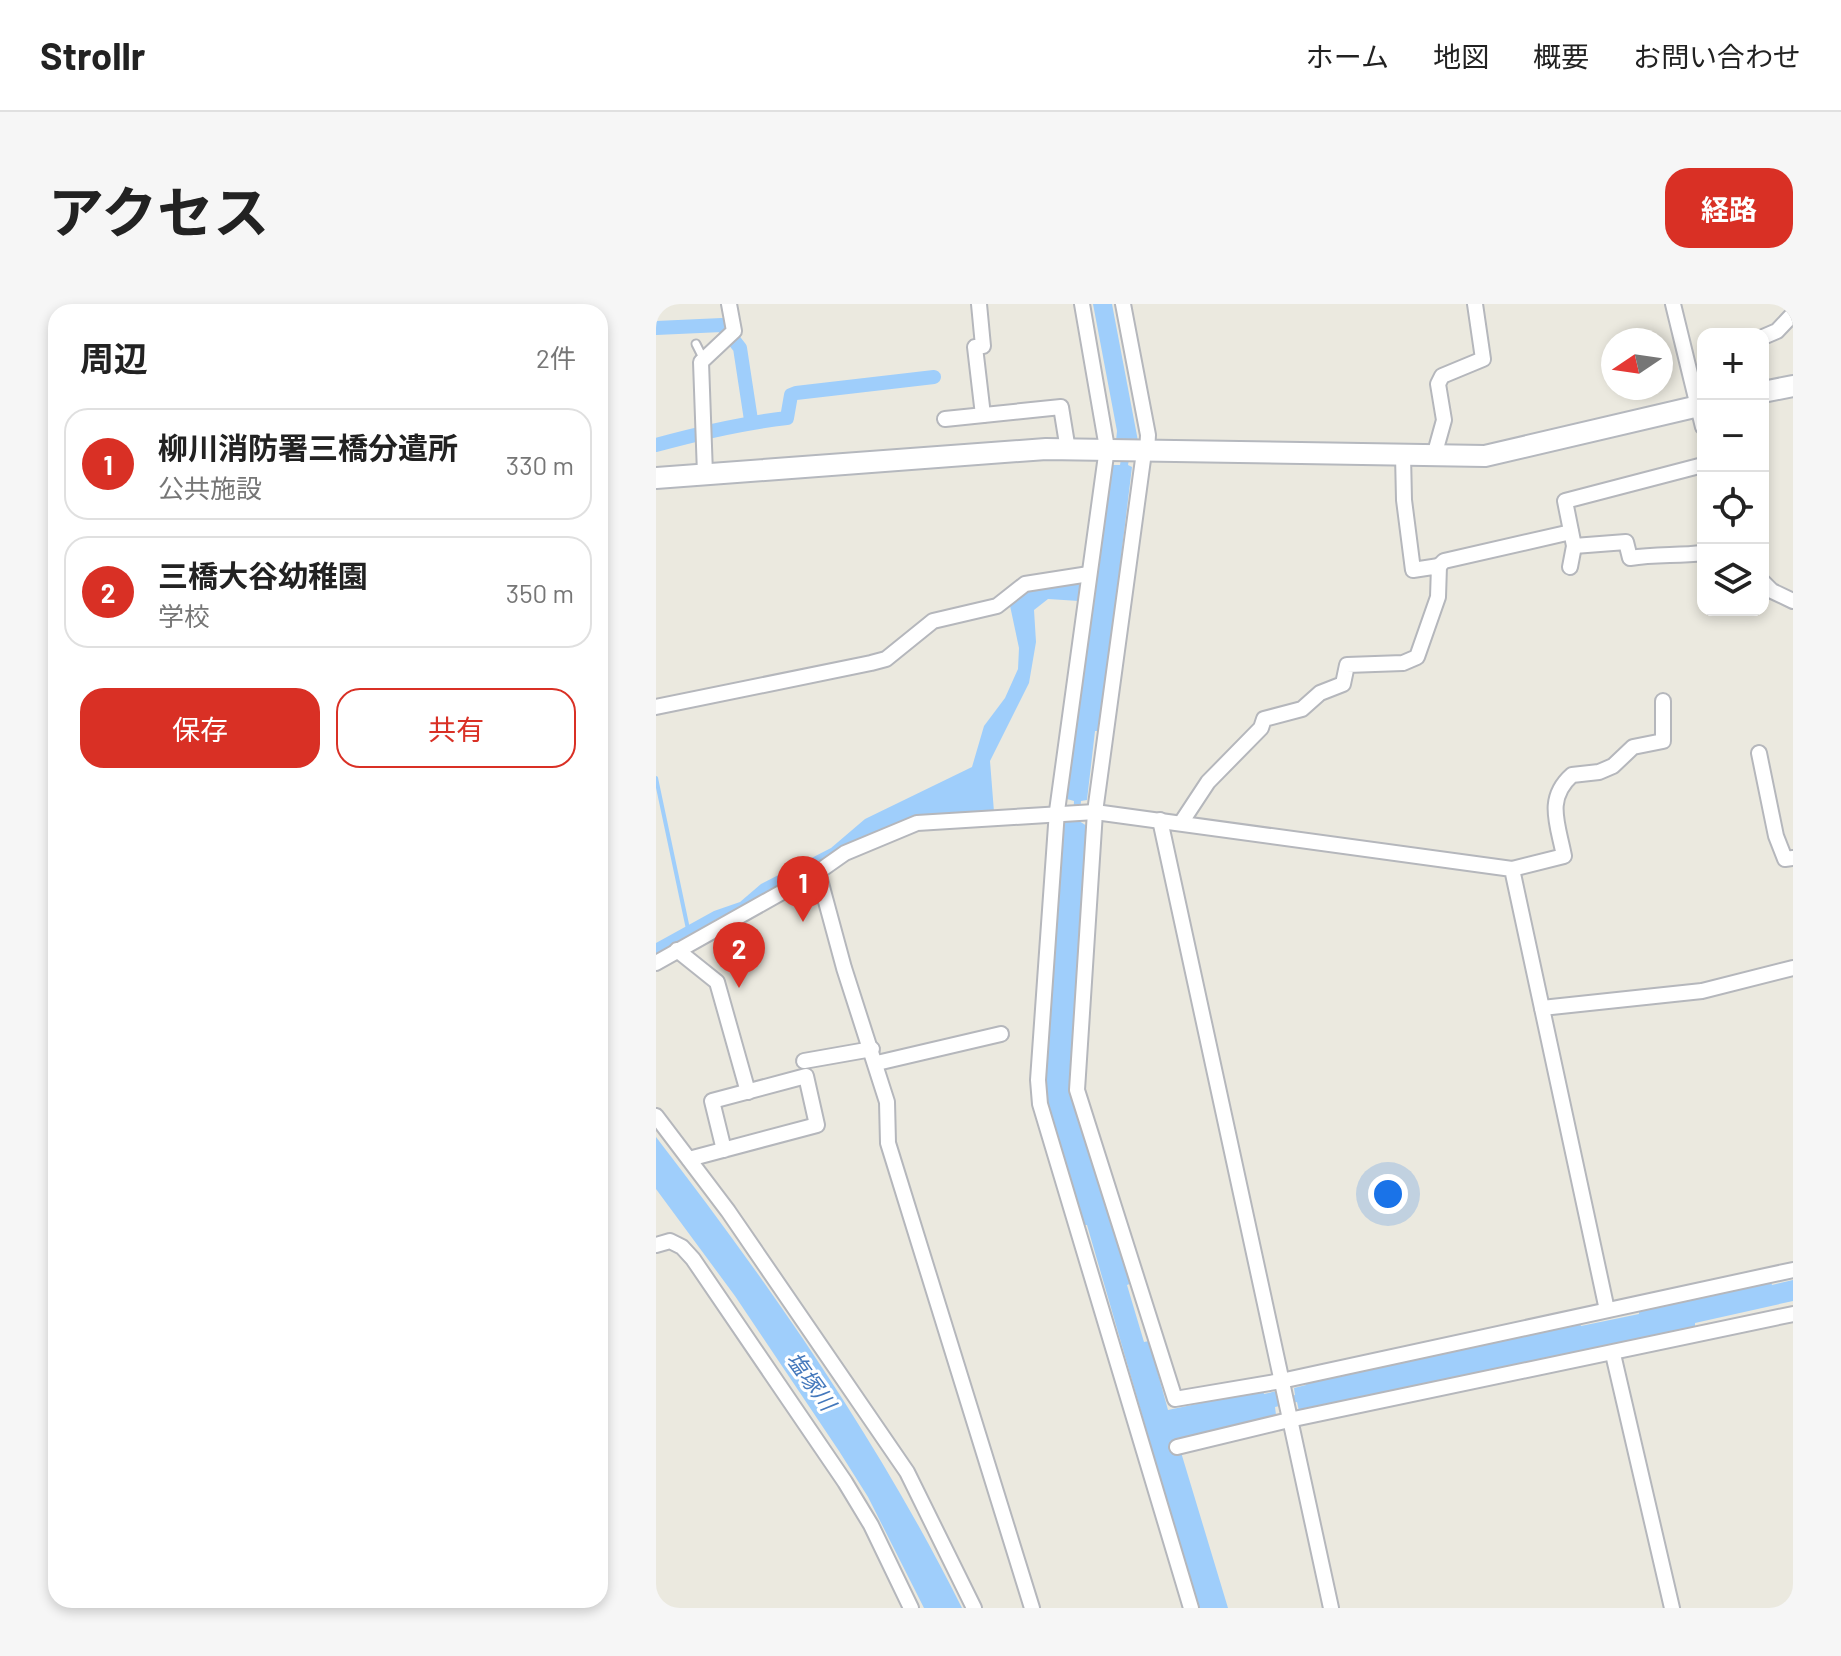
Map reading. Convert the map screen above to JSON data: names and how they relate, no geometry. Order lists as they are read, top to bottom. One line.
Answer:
{"water":["塩塚川"],"north":"left","page":{"header":"Strollr","nav":["ホーム","地図","概要","お問い合わせ"],"title":"アクセス","buttons":["経路",["保存","共有"]],"heading":["周辺","2件"],"map_buttons":["+","−"],"list":[{"mark":"1","name":"柳川消防署三橋分遣所","note":"公共施設","value":"330 m"},{"mark":"2","name":"三橋大谷幼稚園","note":"学校","value":"350 m"}],"pins":["1","2"]}}
